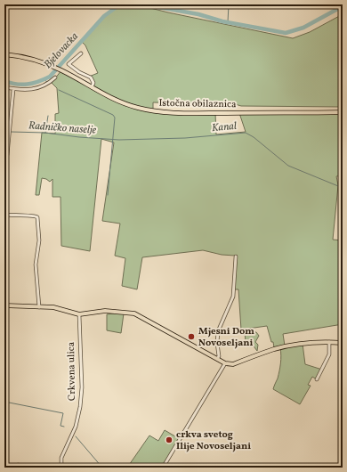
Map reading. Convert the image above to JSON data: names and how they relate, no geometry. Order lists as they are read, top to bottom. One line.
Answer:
{"streets":{"main road":["Istočna obilaznica"],"street":["Crkvena ulica"]},"water":["Bjelovacka","Kanal","Radničko naselje"],"places":["Mjesni Dom Novoseljani","crkva svetog Ilije Novoseljani"]}
